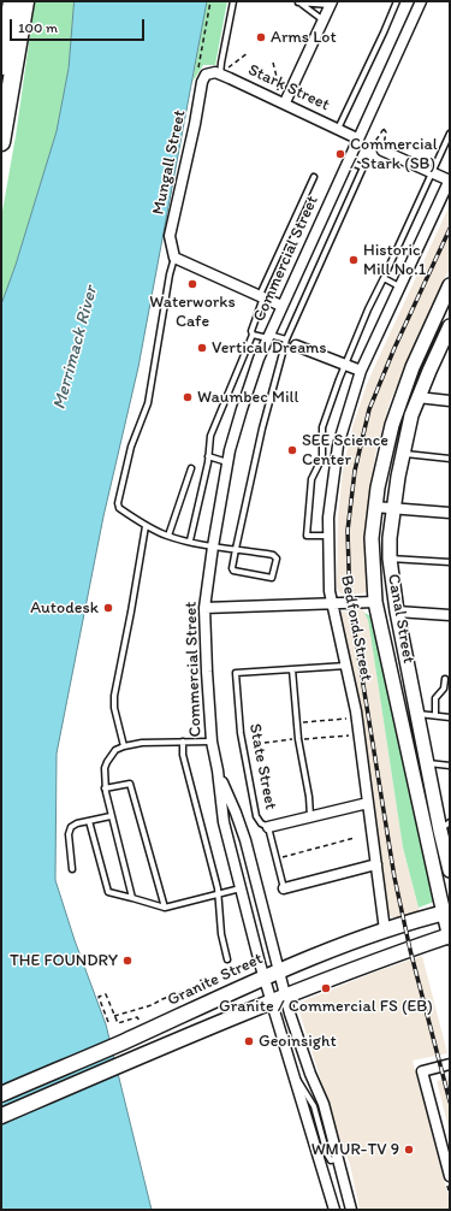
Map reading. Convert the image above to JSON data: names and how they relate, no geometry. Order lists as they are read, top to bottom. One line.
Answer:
{"streets":{"main road":["Granite Street"],"street":["Stark Street","Mungall Street","Commercial Street","Canal Street","Bedford Street"],"lane":["State Street"]},"crossings":[["Stark Street","Mungall Street"],["Stark Street","Commercial Street"],["Commercial Street","Granite Street"],["Canal Street","Granite Street"],["Bedford Street","Granite Street"]],"water":["Merrimack River"],"places":["Arms Lot","Commercial / Stark (SB)","Historic Mill No.1","Waterworks Cafe","Vertical Dreams","Waumbec Mill","SEE Science Center","Autodesk","THE FOUNDRY","Granite / Commercial FS (EB)","Geoinsight","WMUR-TV 9"],"scale_bar":"100 m"}
